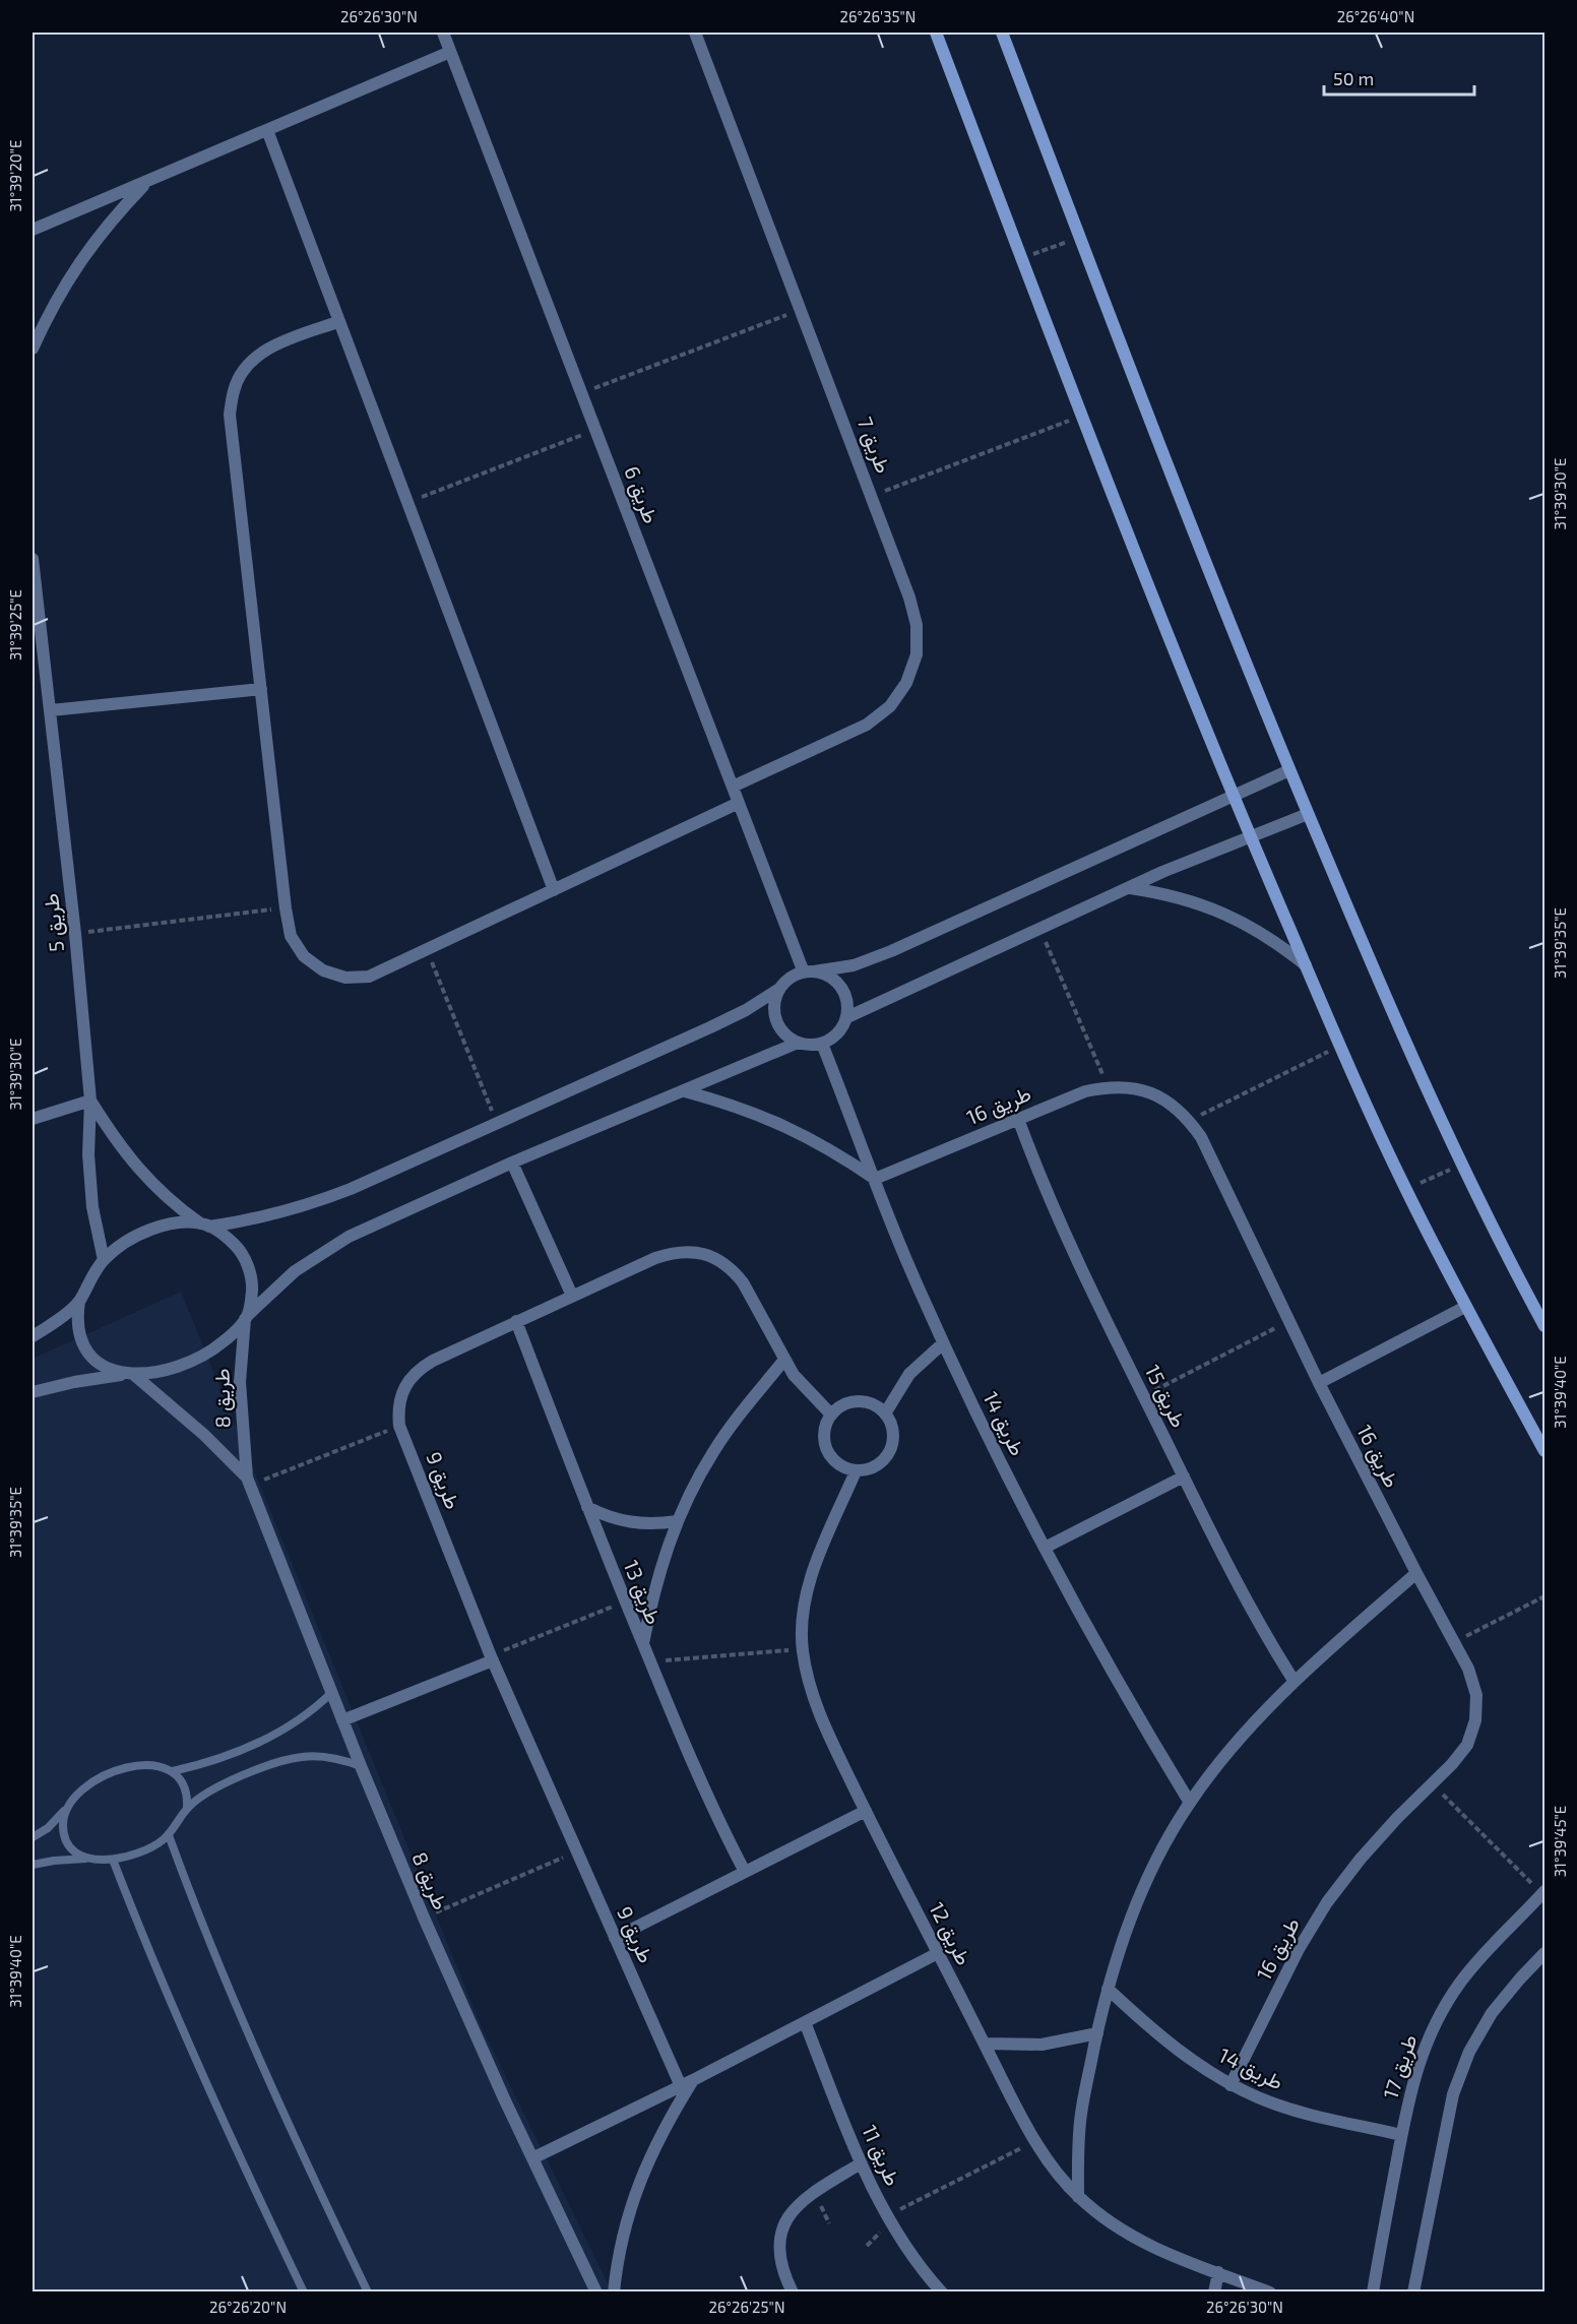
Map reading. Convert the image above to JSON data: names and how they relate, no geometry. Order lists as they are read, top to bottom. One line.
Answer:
{"streets":{"street":["طريق 7","طريق 6","طريق 5","طريق 16","طريق 15","طريق 8","طريق 14","طريق 9","طريق 13","طريق 12","طريق 17","طريق 11"]},"crossings":[["طريق 7","طريق 6"],["طريق 6","طريق 14"],["طريق 5","طريق 8"],["طريق 16","طريق 15"],["طريق 16","طريق 14"],["طريق 14","طريق 17"],["طريق 9","طريق 13"],["طريق 9","طريق 12"]],"scale_bar":"50 m","coordinates":["26°26'30\"N","26°26'35\"N","26°26'40\"N","31°39'20\"E","31°39'30\"E","31°39'25\"E","31°39'35\"E","31°39'40\"E","31°39'45\"E","26°26'20\"N","26°26'25\"N"]}
